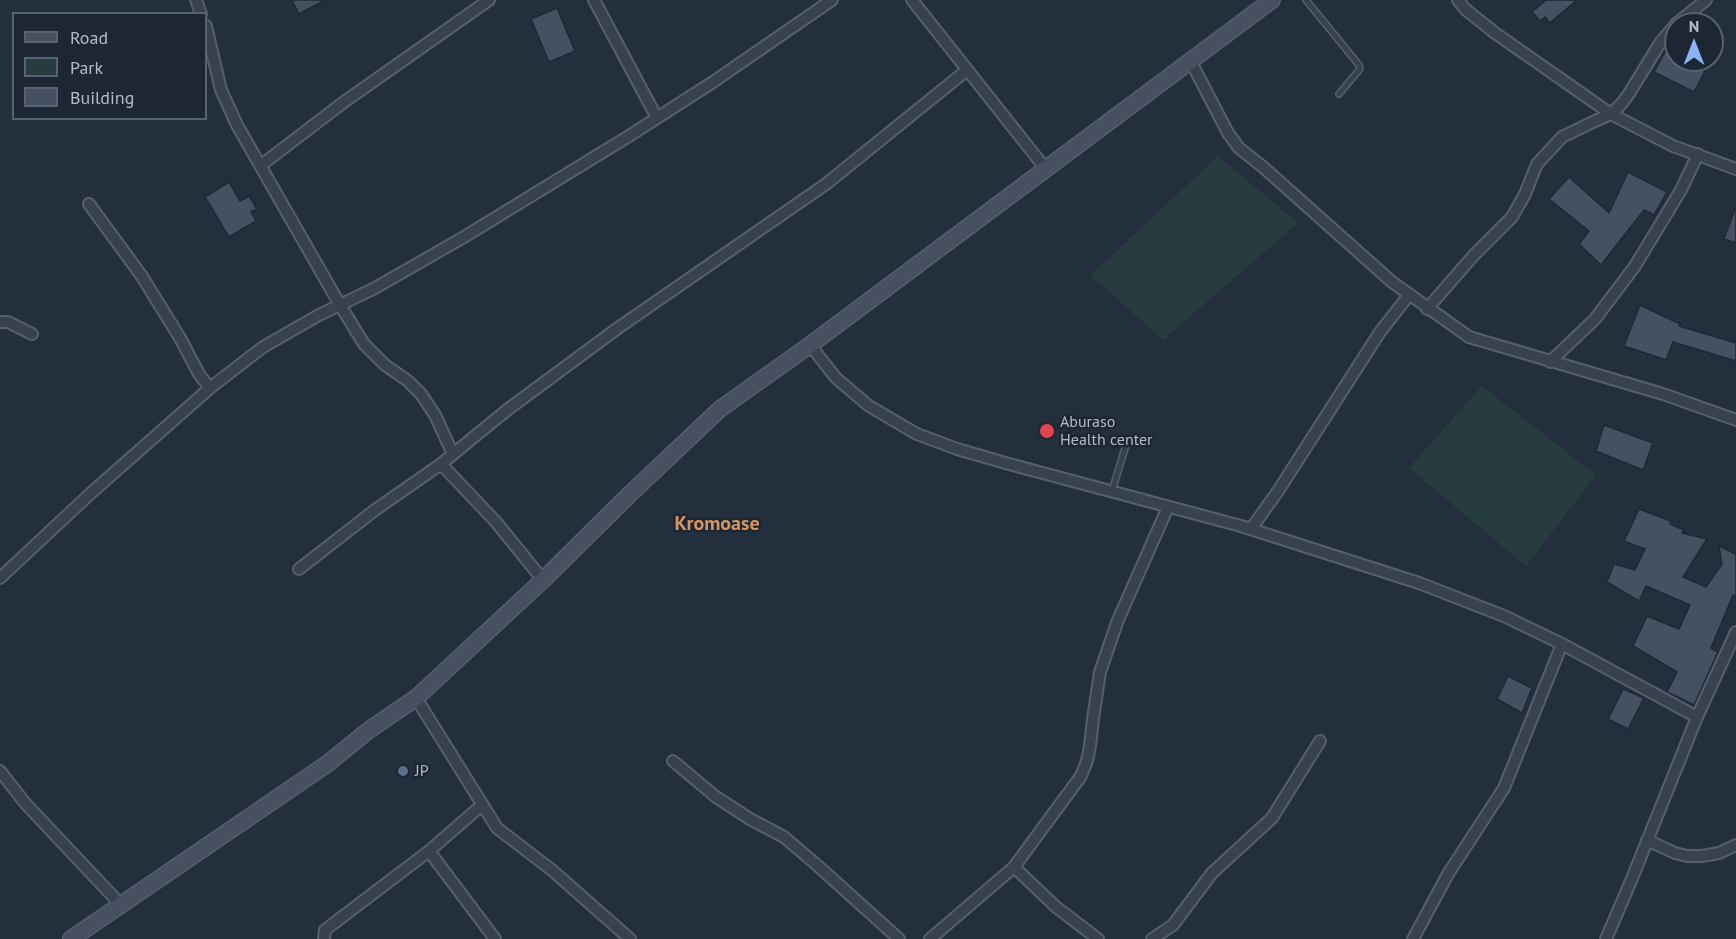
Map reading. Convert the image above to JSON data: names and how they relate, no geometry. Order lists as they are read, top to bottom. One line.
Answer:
{"districts":["Kromoase"],"places":["Aburaso Health center","JP"],"legend":["Road","Park","Building"],"north":"top"}
